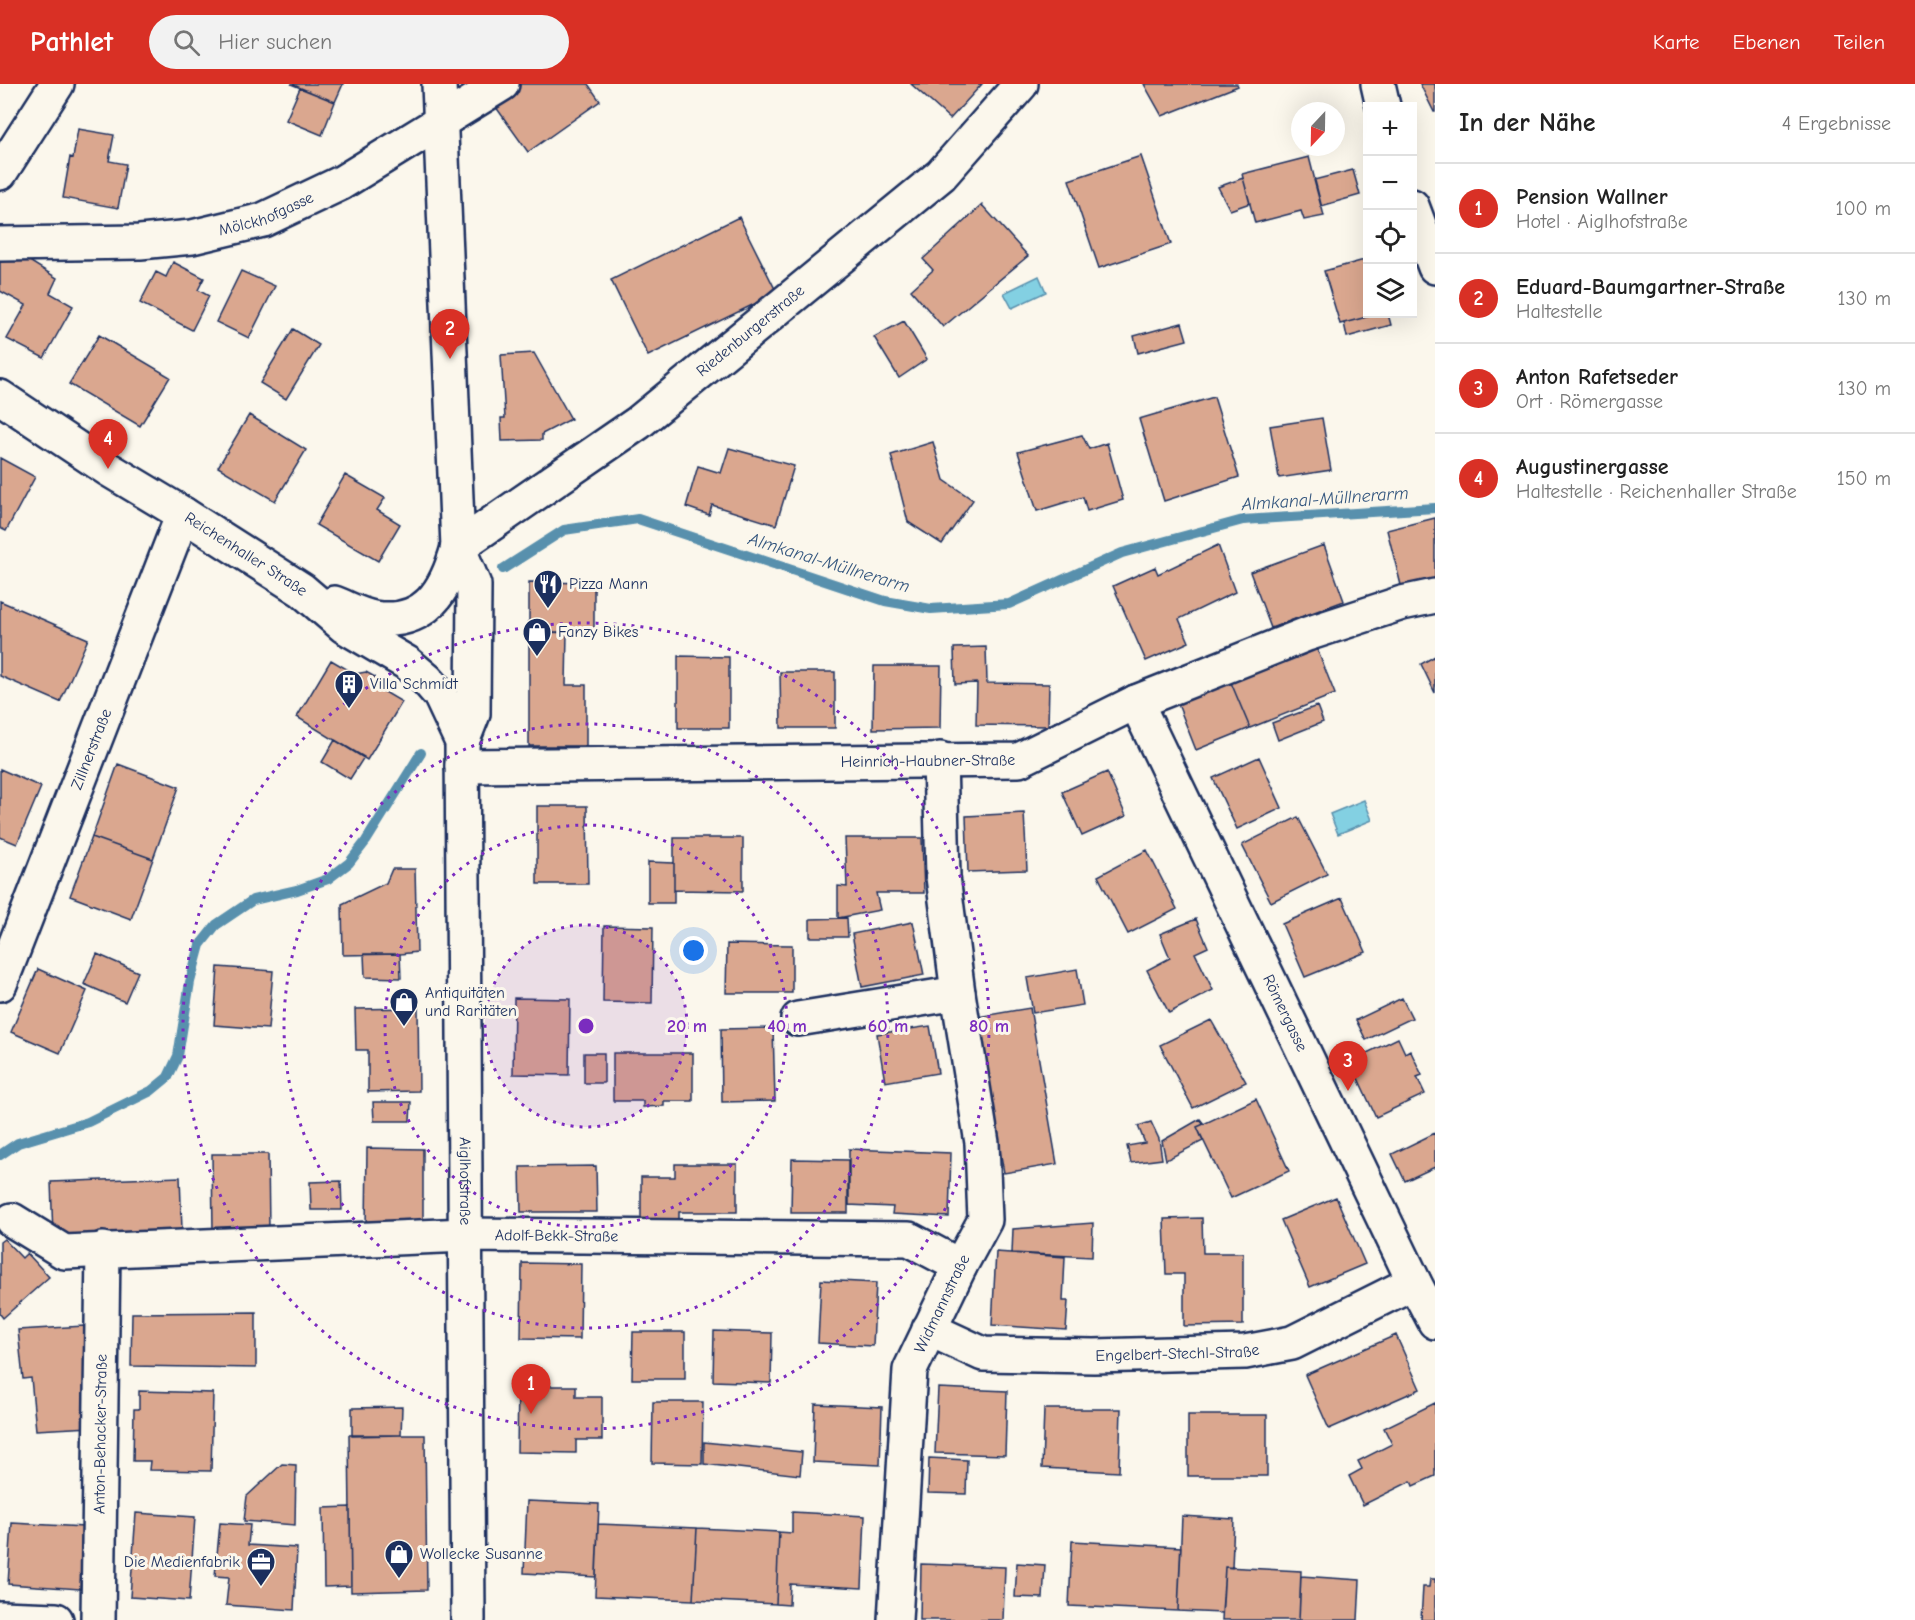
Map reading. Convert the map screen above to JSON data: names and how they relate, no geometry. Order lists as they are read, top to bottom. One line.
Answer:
{"streets":{"street":["Mölckhofgasse","Riedenburgerstraße","Reichenhaller Straße","Zillnerstraße","Heinrich-Haubner-Straße","Römergasse","Aiglhofstraße","Adolf-Bekk-Straße","Widmannstraße","Engelbert-Stechl-Straße","Anton-Behacker-Straße"]},"crossings":[["Reichenhaller Straße","Zillnerstraße"],["Reichenhaller Straße","Heinrich-Haubner-Straße"],["Reichenhaller Straße","Aiglhofstraße"],["Heinrich-Haubner-Straße","Römergasse"],["Heinrich-Haubner-Straße","Aiglhofstraße"],["Heinrich-Haubner-Straße","Widmannstraße"],["Römergasse","Engelbert-Stechl-Straße"],["Aiglhofstraße","Adolf-Bekk-Straße"],["Adolf-Bekk-Straße","Widmannstraße"],["Adolf-Bekk-Straße","Anton-Behacker-Straße"],["Widmannstraße","Engelbert-Stechl-Straße"]],"water":["Almkanal-Müllnerarm"],"places":{"restaurant":["Pizza Mann"],"shop":["Fanzy Bikes","Antiquitäten und Raritäten","Wollecke Susanne"],"building":["Villa Schmidt"],"office":["Die Medienfabrik"]},"north":"bottom","page":{"header":"Pathlet","search":"Hier suchen","nav":["Karte","Ebenen","Teilen"],"heading":["In der Nähe","4 Ergebnisse"],"map_buttons":["+","−"],"list":[{"mark":"1","name":"Pension Wallner","note":"Hotel · Aiglhofstraße","value":"100 m"},{"mark":"2","name":"Eduard-Baumgartner-Straße","note":"Haltestelle","value":"130 m"},{"mark":"3","name":"Anton Rafetseder","note":"Ort · Römergasse","value":"130 m"},{"mark":"4","name":"Augustinergasse","note":"Haltestelle · Reichenhaller Straße","value":"150 m"}],"pins":["2","4","3","1"]},"rings":["20 m","40 m","60 m","80 m"]}
